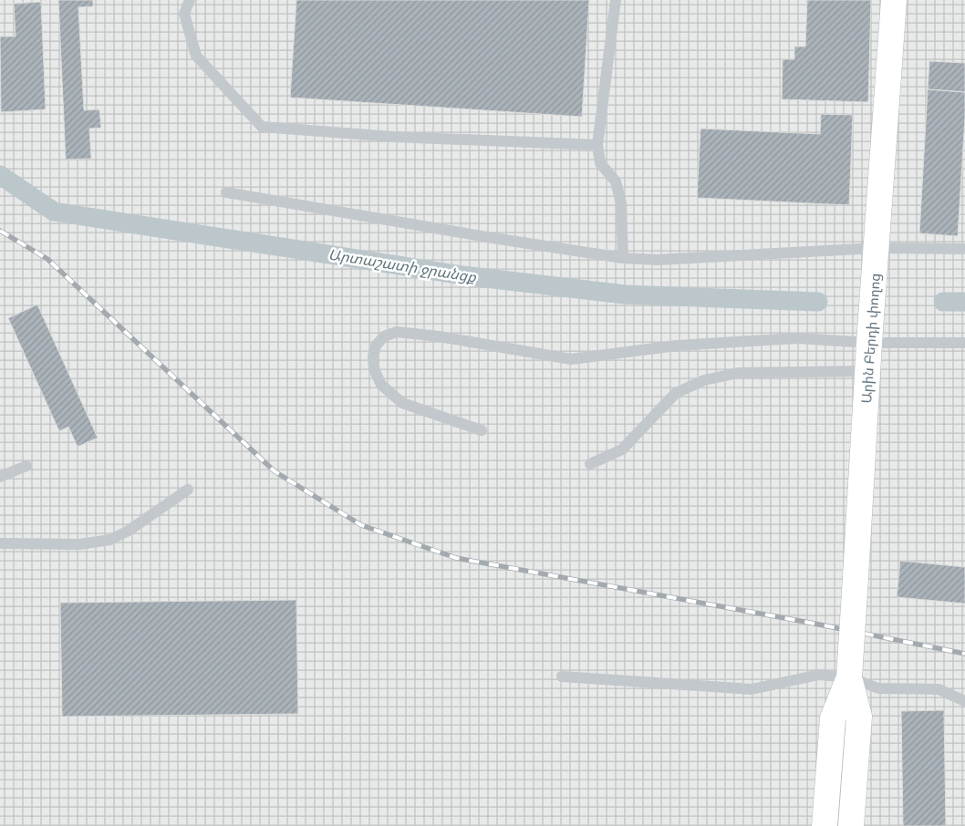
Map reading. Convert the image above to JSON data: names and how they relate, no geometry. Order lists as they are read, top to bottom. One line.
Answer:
{"streets":{"street":["Արին Բերդի փողոց"]},"water":["Արտաշատի ջրանցք"]}
